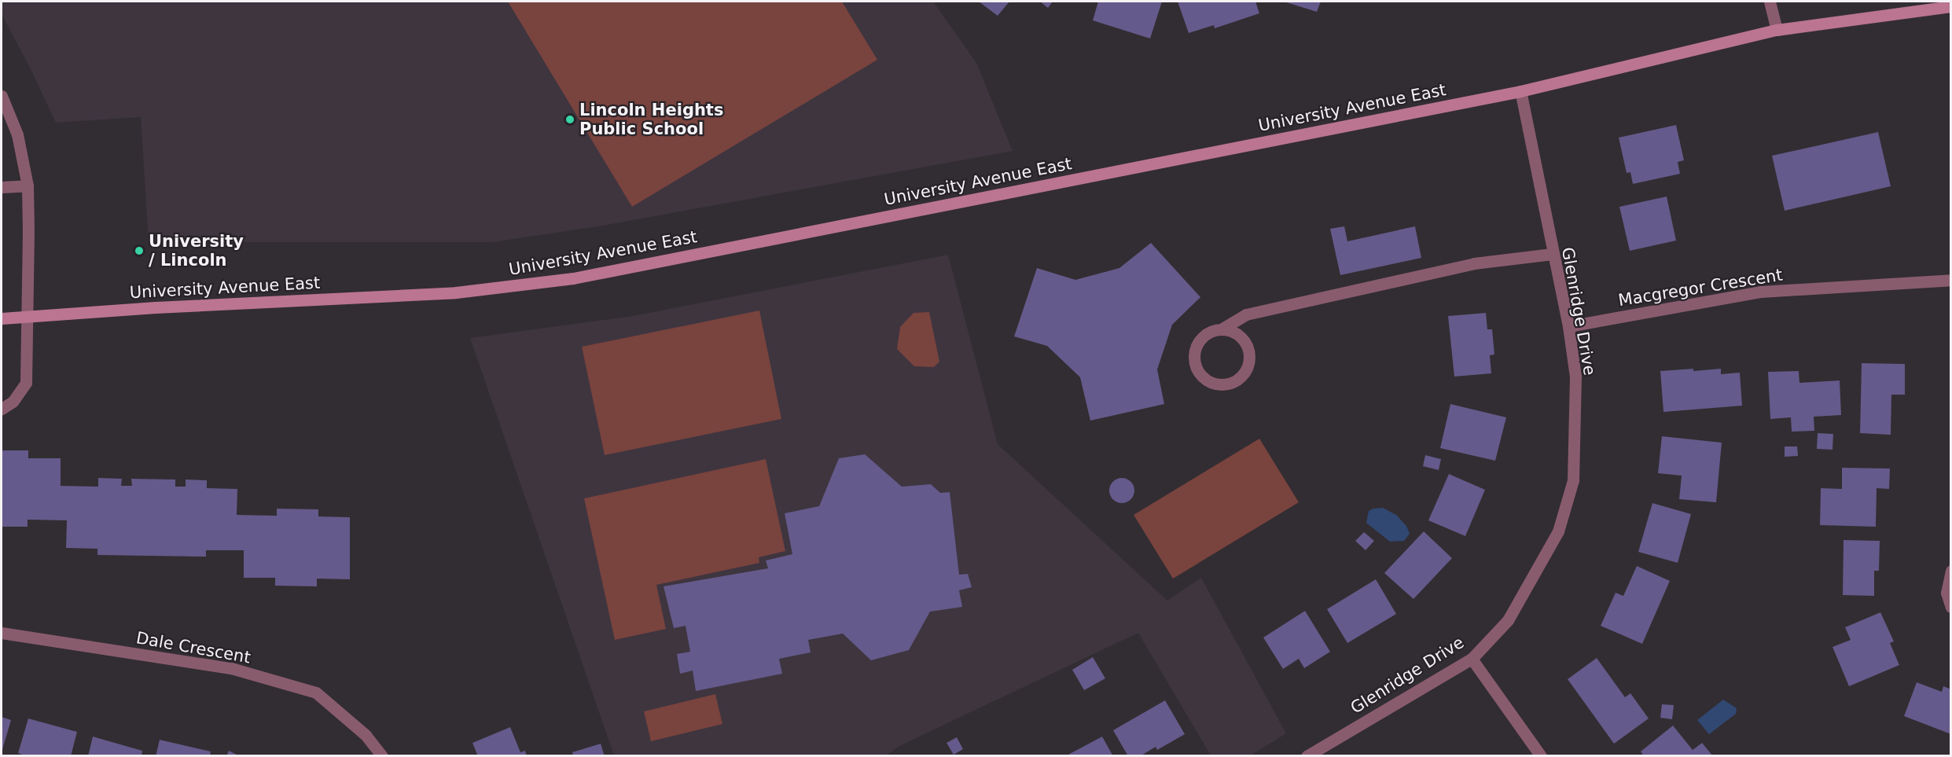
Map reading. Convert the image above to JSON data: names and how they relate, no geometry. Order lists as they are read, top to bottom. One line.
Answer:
{"streets":{"main road":["University Avenue East"],"street":["Macgregor Crescent","Glenridge Drive","Dale Crescent"]},"crossings":[["University Avenue East","Glenridge Drive"],["Macgregor Crescent","Glenridge Drive"]],"places":["Lincoln Heights Public School","University / Lincoln"]}
